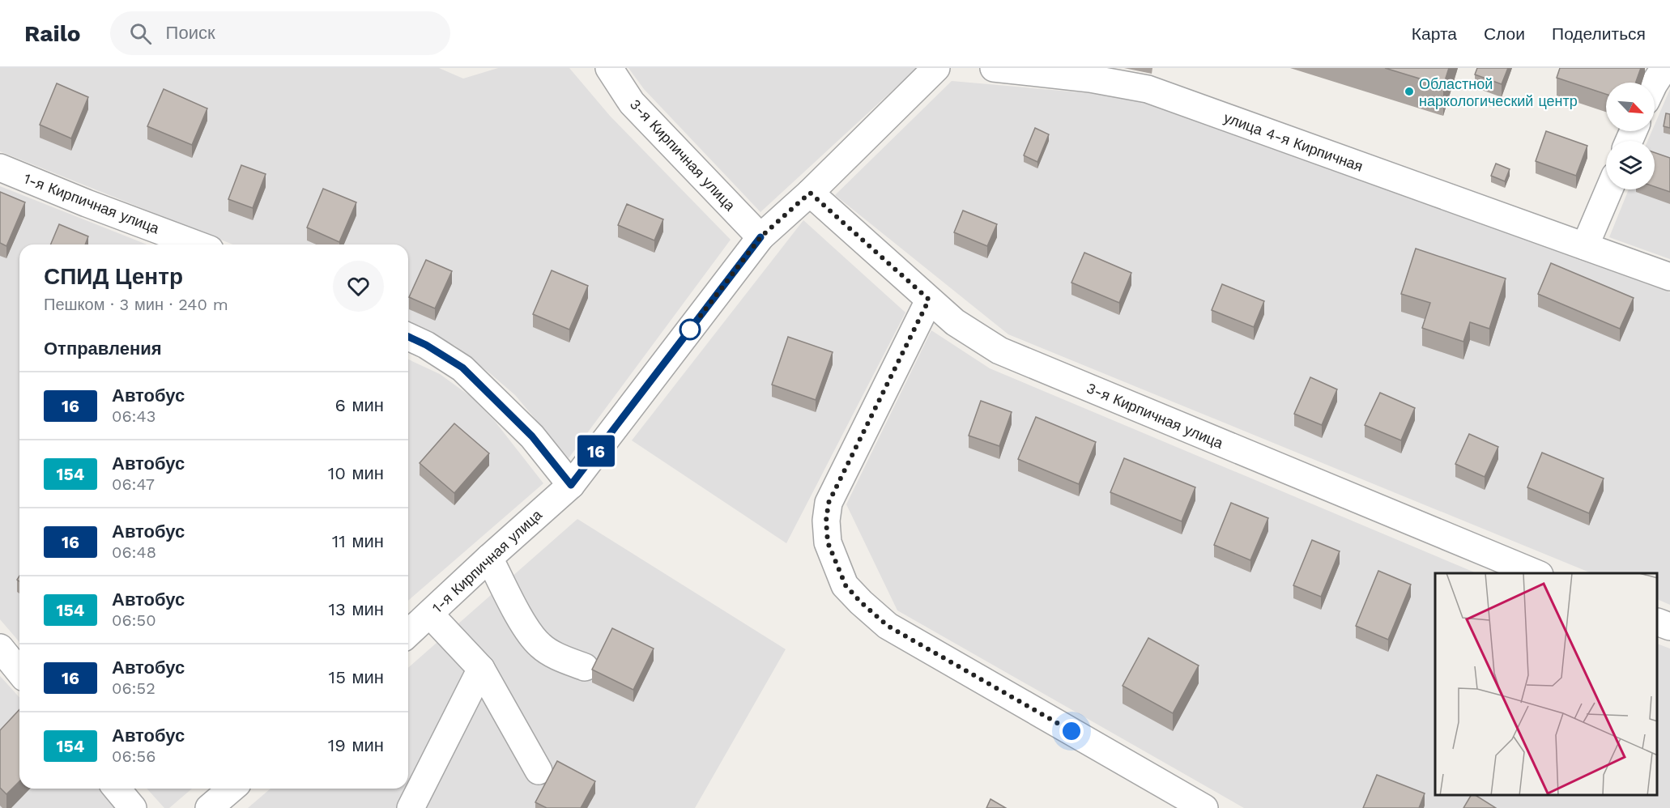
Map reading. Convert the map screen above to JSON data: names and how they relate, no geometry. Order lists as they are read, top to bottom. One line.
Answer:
{"streets":{"street":["улица 4-я Кирпичная","3-я Кирпичная улица","1-я Кирпичная улица"]},"crossings":[["3-я Кирпичная улица","1-я Кирпичная улица"]],"places":["Областной наркологический центр"],"lines":["bus line 16"],"north":"bottom right","page":{"header":"Railo","search":"Поиск","nav":["Карта","Слои","Поделиться"],"on_map":"16","heading":[["СПИД Центр","Пешком · 3 мин · 240 m"],"Отправления"],"list":[{"mark":"16","name":"Автобус","note":"06:43","value":"6 мин"},{"mark":"154","name":"Автобус","note":"06:47","value":"10 мин"},{"mark":"16","name":"Автобус","note":"06:48","value":"11 мин"},{"mark":"154","name":"Автобус","note":"06:50","value":"13 мин"},{"mark":"16","name":"Автобус","note":"06:52","value":"15 мин"},{"mark":"154","name":"Автобус","note":"06:56","value":"19 мин"}]}}
